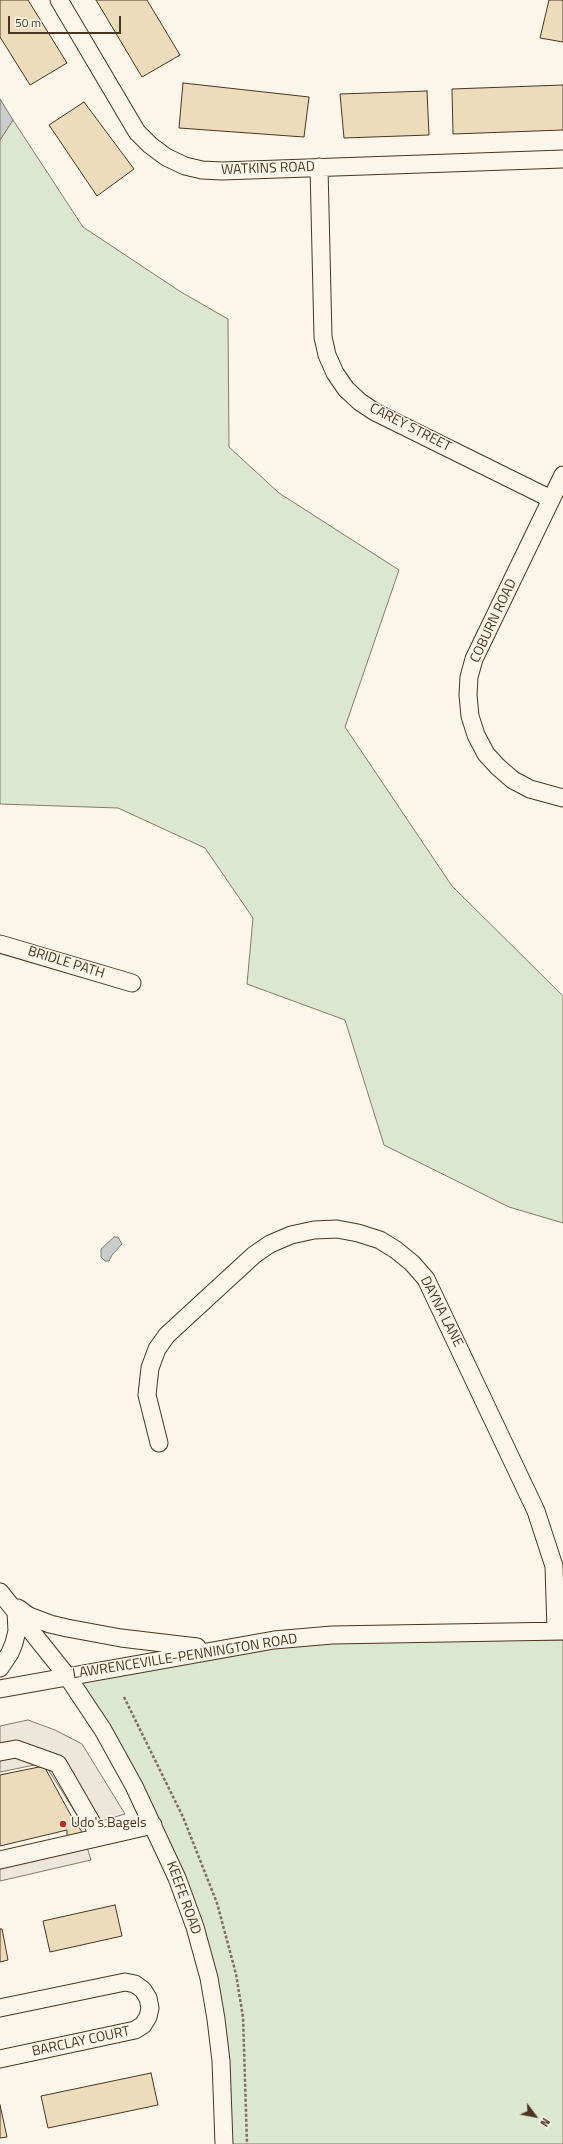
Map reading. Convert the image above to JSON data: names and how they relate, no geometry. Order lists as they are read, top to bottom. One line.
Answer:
{"streets":{"street":["WATKINS ROAD","CAREY STREET","COBURN ROAD","BRIDLE PATH","DAYNA LANE","LAWRENCEVILLE-PENNINGTON ROAD","KEEFE ROAD","BARCLAY COURT"]},"crossings":[["WATKINS ROAD","CAREY STREET"],["CAREY STREET","COBURN ROAD"],["DAYNA LANE","LAWRENCEVILLE-PENNINGTON ROAD"],["LAWRENCEVILLE-PENNINGTON ROAD","KEEFE ROAD"]],"places":["Udo's Bagels"],"scale_bar":"50 m","north":"bottom right"}
